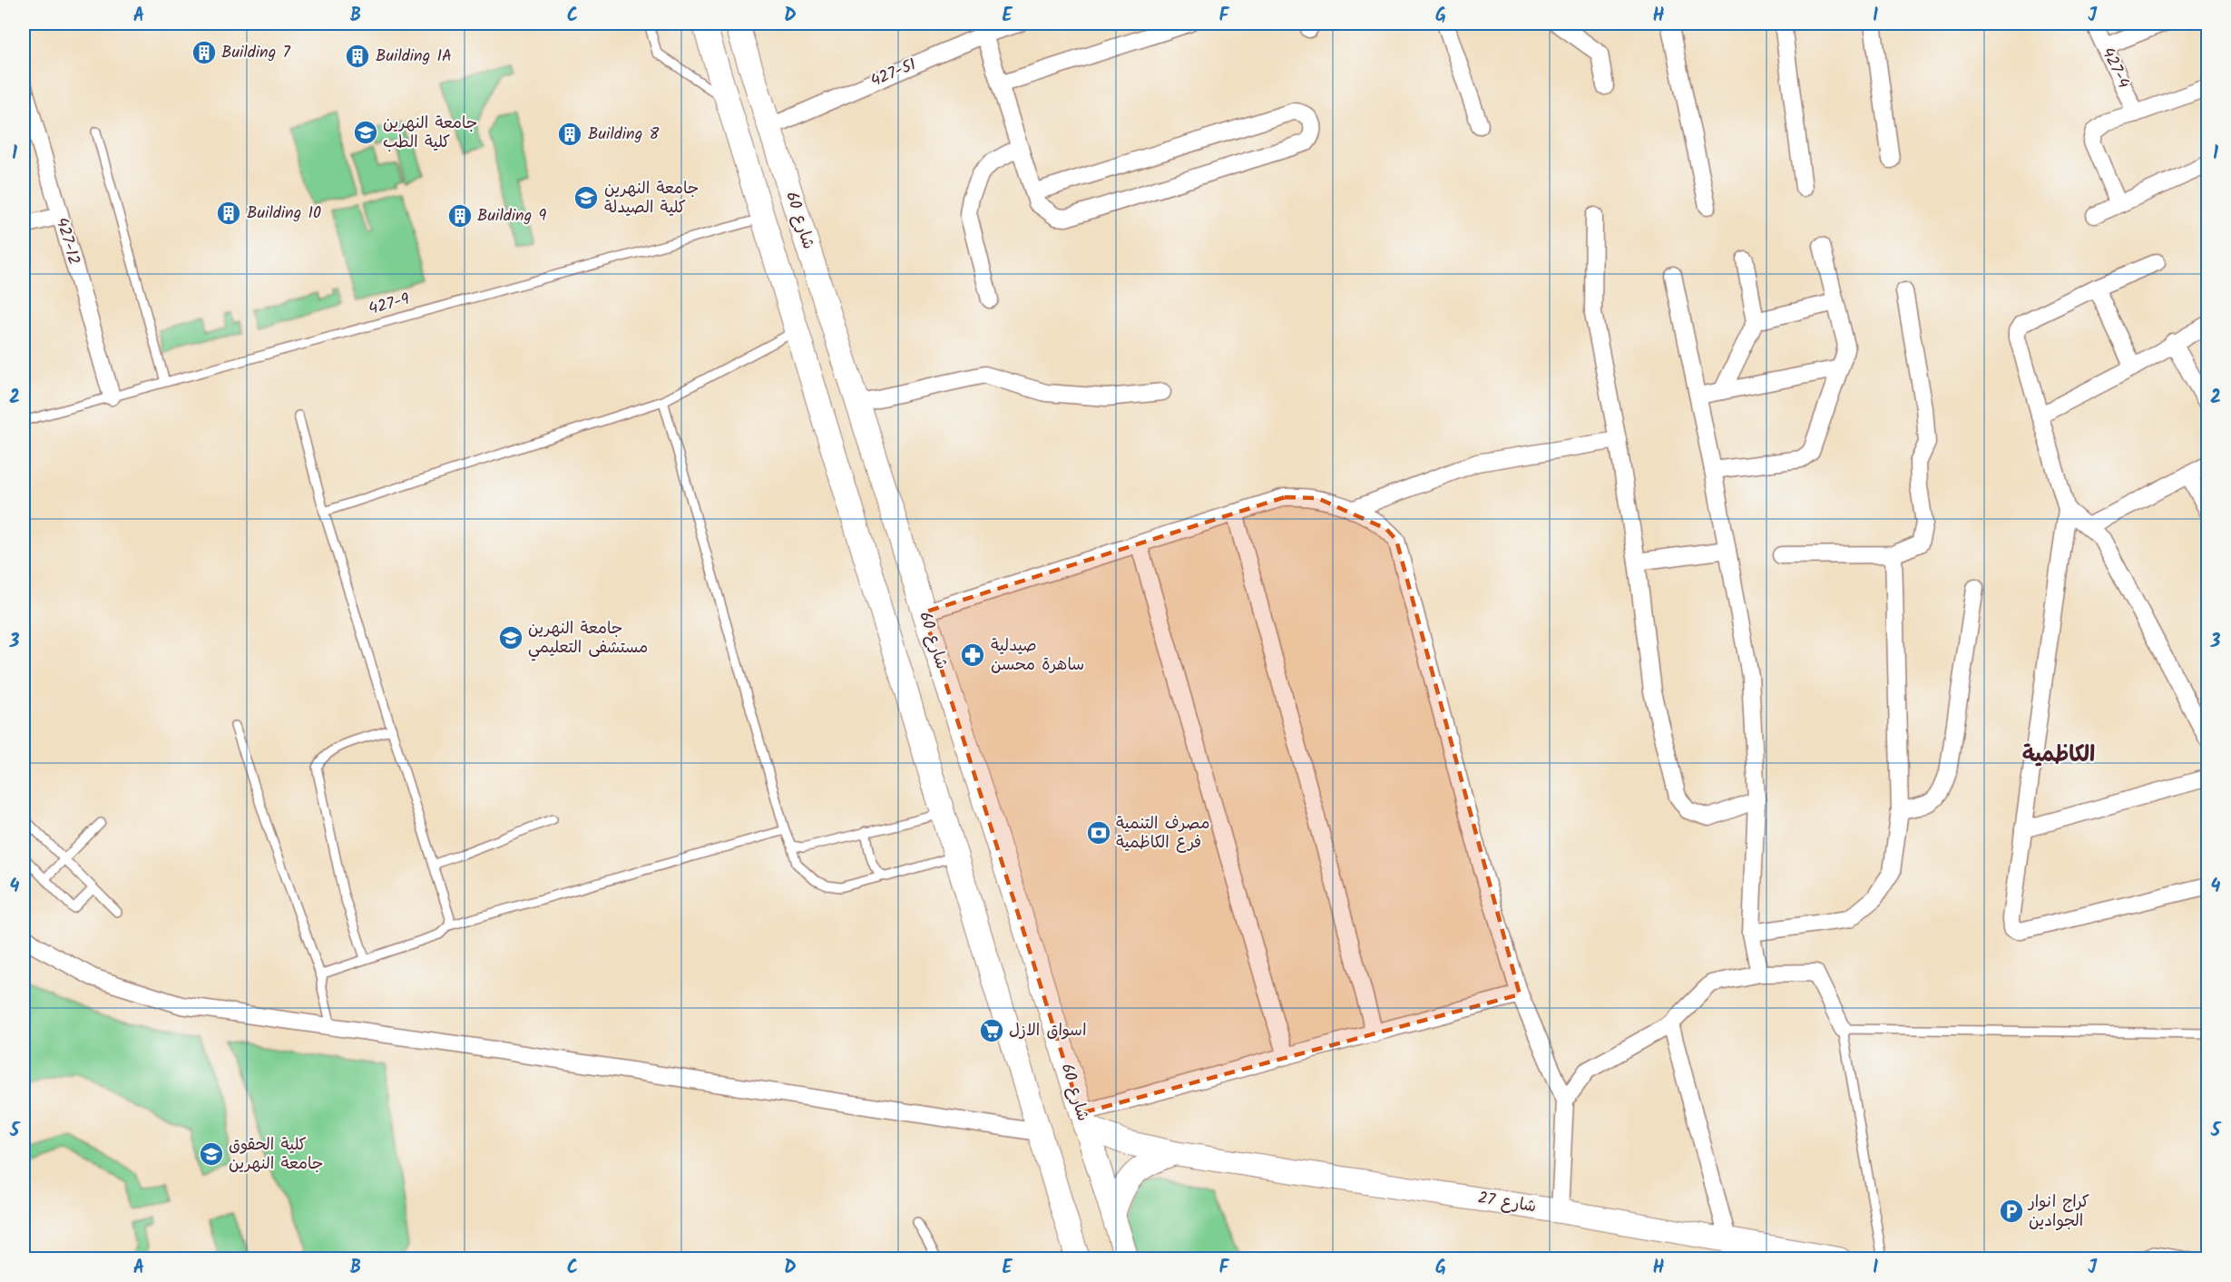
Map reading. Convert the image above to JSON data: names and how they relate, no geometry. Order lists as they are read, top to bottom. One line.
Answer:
{"streets":{"street":["427-4","427-51","شارع 60","427-12","شارع 27"],"lane":["427-9"]},"crossings":[["427-51","شارع 60"],["شارع 60","427-9"],["شارع 60","شارع 27"],["427-12","427-9"]],"districts":["الكاظمية"],"places":{"building":["Building 7","Building 1A","Building 8","Building 10","Building 9"],"school or university":["جامعة النهرين كلية الطب","جامعة النهرين كلية الصيدلة","جامعة النهرين مستشفى التعليمي","كلية الحقوق جامعة النهرين"],"pharmacy":["صيدلية ساهرة محسن"],"bank":["مصرف التنمية فرع الكاظمية"],"supermarket":["اسواق الازل"],"parking":["كراج انوار الجوادين"]},"grid":{"columns":["A","B","C","D","E","F","G","H","I","J"],"rows":["1","2","3","4","5"]}}
